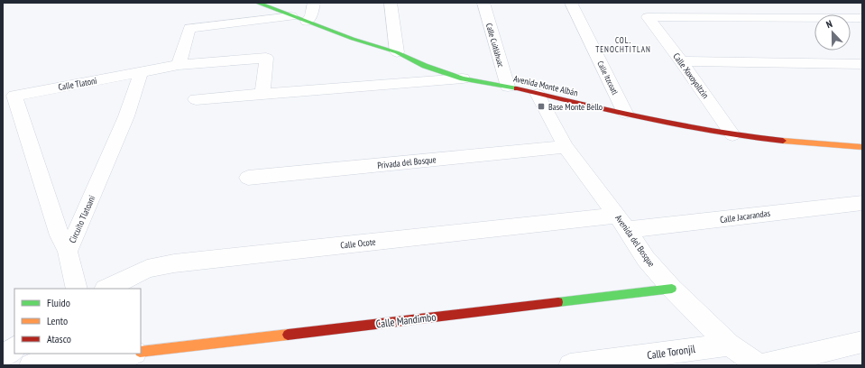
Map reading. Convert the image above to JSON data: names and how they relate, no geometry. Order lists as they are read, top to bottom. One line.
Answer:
{"streets":{"street":["Calle Cuitláhuac","Calle Xoxoyoltzin","Calle Itzcoatl","Calle Tlatoni","Avenida Monte Albán","Privada del Bosque","Calle Jacarandas","Circuito Tlatoani","Avenida del Bosque","Calle Ocote","Calle Mandimbo","Calle Toronjil"]},"crossings":[["Calle Cuitláhuac","Avenida Monte Albán"],["Calle Xoxoyoltzin","Avenida Monte Albán"],["Calle Itzcoatl","Avenida Monte Albán"],["Calle Tlatoni","Circuito Tlatoani"],["Avenida Monte Albán","Avenida del Bosque"],["Privada del Bosque","Avenida del Bosque"],["Calle Jacarandas","Avenida del Bosque"],["Calle Jacarandas","Calle Ocote"],["Avenida del Bosque","Calle Ocote"],["Avenida del Bosque","Calle Mandimbo"],["Avenida del Bosque","Calle Toronjil"]],"districts":["COL. TENOCHTITLAN"],"places":{"transit":["Base Monte Bello"]},"legend":["Fluido","Lento","Atasco"],"north":"top"}
